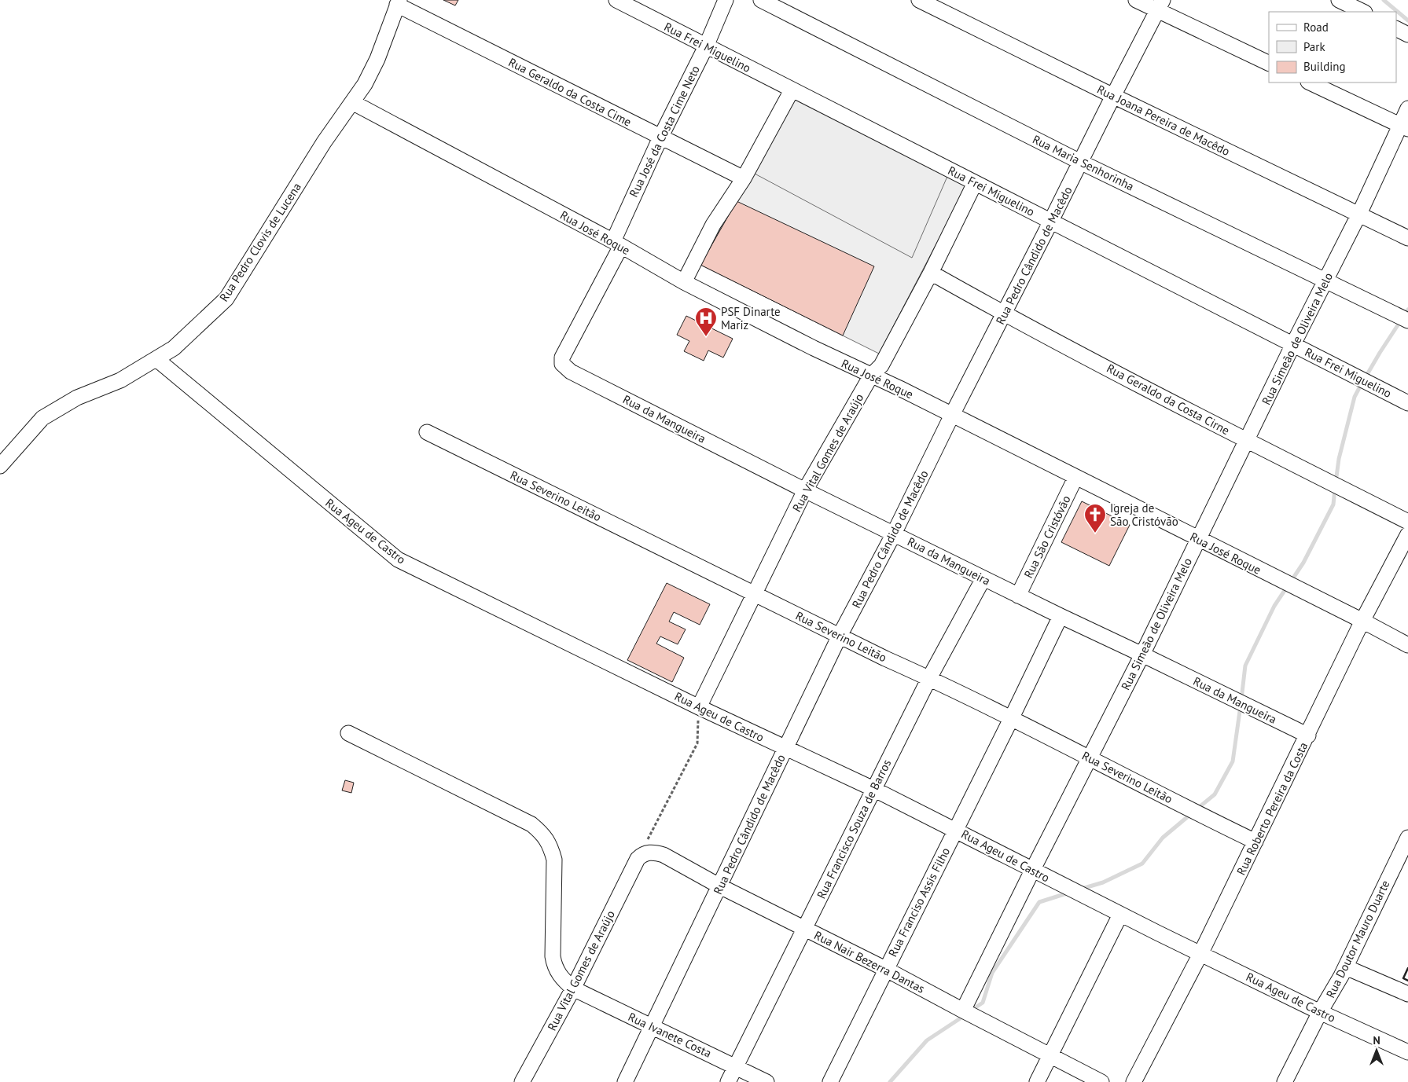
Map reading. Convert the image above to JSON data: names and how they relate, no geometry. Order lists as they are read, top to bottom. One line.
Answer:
{"streets":{"street":["Rua Frei Miguelino","Rua Geraldo da Costa Cime","Rua Joana Pereira de Macêdo","Rua José da Costa Cime Neto","Rua Maria Senhorinha","Rua José Roque","Rua Pedro Clovis de Lucena","Rua Pedro Cândido de Macêdo","Rua Simeão de Oliveira Melo","Rua Geraldo da Costa Cirne","Rua da Mangueira","Rua Vital Gomes de Araújo","Rua Severino Leitão","Rua Ageu de Castro","Rua São Cristóvão","Rua Roberto Pereira da Costa","Rua Francisco Souza de Barros","Rua Franciso Assis Filho","Rua Doutor Mauro Duarte","Rua Nair Bezerra Dantas","Rua Ivanete Costa"]},"crossings":[["Rua Frei Miguelino","Rua José da Costa Cime Neto"],["Rua Frei Miguelino","Rua Pedro Cândido de Macêdo"],["Rua Frei Miguelino","Rua Simeão de Oliveira Melo"],["Rua Frei Miguelino","Rua Vital Gomes de Araújo"],["Rua Geraldo da Costa Cime","Rua José da Costa Cime Neto"],["Rua Geraldo da Costa Cime","Rua Pedro Clovis de Lucena"],["Rua Joana Pereira de Macêdo","Rua Pedro Cândido de Macêdo"],["Rua Joana Pereira de Macêdo","Rua Simeão de Oliveira Melo"],["Rua José da Costa Cime Neto","Rua José Roque"],["Rua José da Costa Cime Neto","Rua da Mangueira"],["Rua Maria Senhorinha","Rua Pedro Cândido de Macêdo"],["Rua Maria Senhorinha","Rua Simeão de Oliveira Melo"],["Rua José Roque","Rua Pedro Clovis de Lucena"],["Rua José Roque","Rua Pedro Cândido de Macêdo"],["Rua José Roque","Rua Simeão de Oliveira Melo"],["Rua José Roque","Rua Vital Gomes de Araújo"],["Rua José Roque","Rua São Cristóvão"],["Rua José Roque","Rua Roberto Pereira da Costa"],["Rua Pedro Clovis de Lucena","Rua Ageu de Castro"],["Rua Pedro Cândido de Macêdo","Rua Geraldo da Costa Cirne"],["Rua Pedro Cândido de Macêdo","Rua da Mangueira"],["Rua Pedro Cândido de Macêdo","Rua Severino Leitão"],["Rua Pedro Cândido de Macêdo","Rua Ageu de Castro"],["Rua Pedro Cândido de Macêdo","Rua Nair Bezerra Dantas"],["Rua Pedro Cândido de Macêdo","Rua Ivanete Costa"],["Rua Simeão de Oliveira Melo","Rua Geraldo da Costa Cirne"],["Rua Simeão de Oliveira Melo","Rua da Mangueira"],["Rua Simeão de Oliveira Melo","Rua Severino Leitão"],["Rua Simeão de Oliveira Melo","Rua Ageu de Castro"],["Rua Simeão de Oliveira Melo","Rua Nair Bezerra Dantas"],["Rua Geraldo da Costa Cirne","Rua Vital Gomes de Araújo"],["Rua da Mangueira","Rua Vital Gomes de Araújo"],["Rua da Mangueira","Rua São Cristóvão"],["Rua da Mangueira","Rua Roberto Pereira da Costa"],["Rua da Mangueira","Rua Francisco Souza de Barros"],["Rua da Mangueira","Rua Franciso Assis Filho"],["Rua Vital Gomes de Araújo","Rua Severino Leitão"],["Rua Vital Gomes de Araújo","Rua Ageu de Castro"],["Rua Vital Gomes de Araújo","Rua Nair Bezerra Dantas"],["Rua Vital Gomes de Araújo","Rua Ivanete Costa"],["Rua Severino Leitão","Rua Roberto Pereira da Costa"],["Rua Severino Leitão","Rua Francisco Souza de Barros"],["Rua Severino Leitão","Rua Franciso Assis Filho"],["Rua Ageu de Castro","Rua Roberto Pereira da Costa"],["Rua Ageu de Castro","Rua Francisco Souza de Barros"],["Rua Ageu de Castro","Rua Franciso Assis Filho"],["Rua Ageu de Castro","Rua Doutor Mauro Duarte"],["Rua Francisco Souza de Barros","Rua Nair Bezerra Dantas"],["Rua Francisco Souza de Barros","Rua Ivanete Costa"],["Rua Franciso Assis Filho","Rua Nair Bezerra Dantas"]],"places":{"hospital":["PSF Dinarte Mariz"],"church":["Igreja de São Cristóvão"]},"legend":["Road","Park","Building"],"north":"top"}
